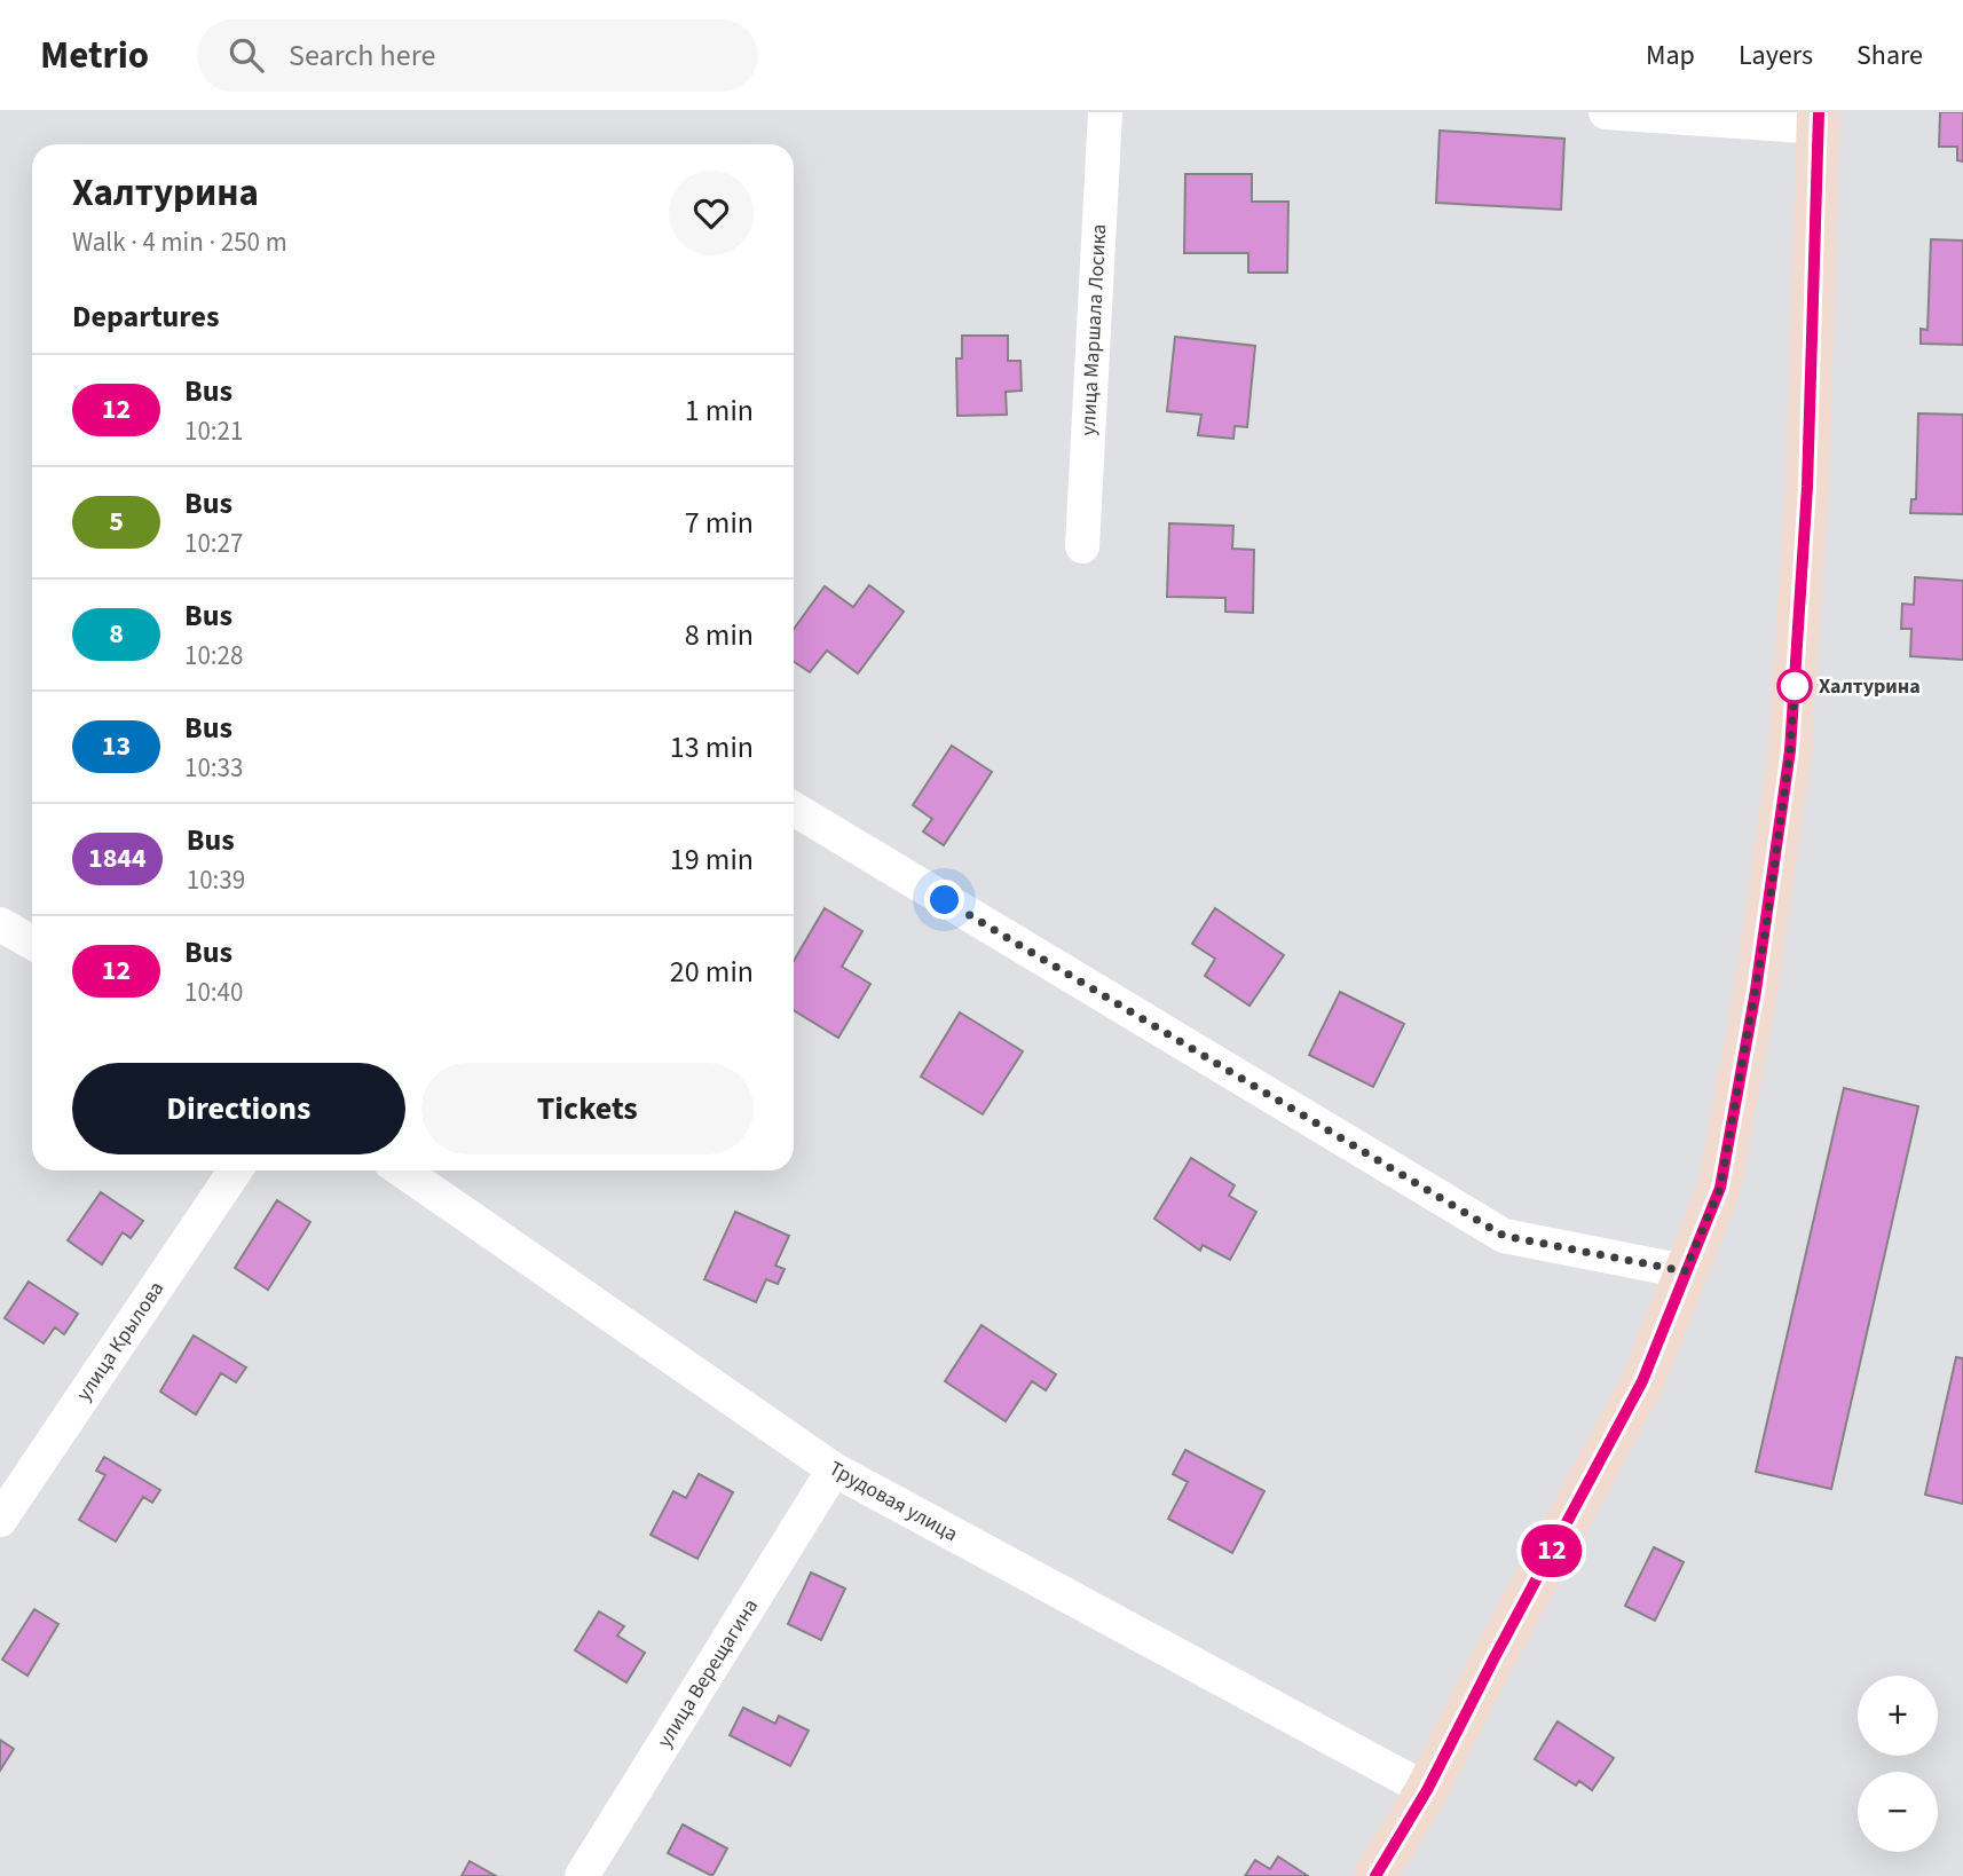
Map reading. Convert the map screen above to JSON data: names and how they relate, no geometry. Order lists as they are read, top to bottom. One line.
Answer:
{"streets":{"street":["улица Маршала Лосика","улица Крылова","Трудовая улица","улица Верещагина"]},"crossings":[["Трудовая улица","улица Верещагина"]],"places":["Халтурина"],"lines":["bus line 12"],"page":{"header":"Metrio","search":"Search here","nav":["Map","Layers","Share"],"on_map":"12","heading":[["Халтурина","Walk · 4 min · 250 m"],"Departures"],"list":[{"mark":"12","name":"Bus","note":"10:21","value":"1 min"},{"mark":"5","name":"Bus","note":"10:27","value":"7 min"},{"mark":"8","name":"Bus","note":"10:28","value":"8 min"},{"mark":"13","name":"Bus","note":"10:33","value":"13 min"},{"mark":"1844","name":"Bus","note":"10:39","value":"19 min"},{"mark":"12","name":"Bus","note":"10:40","value":"20 min"}],"buttons":["Directions","Tickets"],"map_buttons":["+","−"]}}
